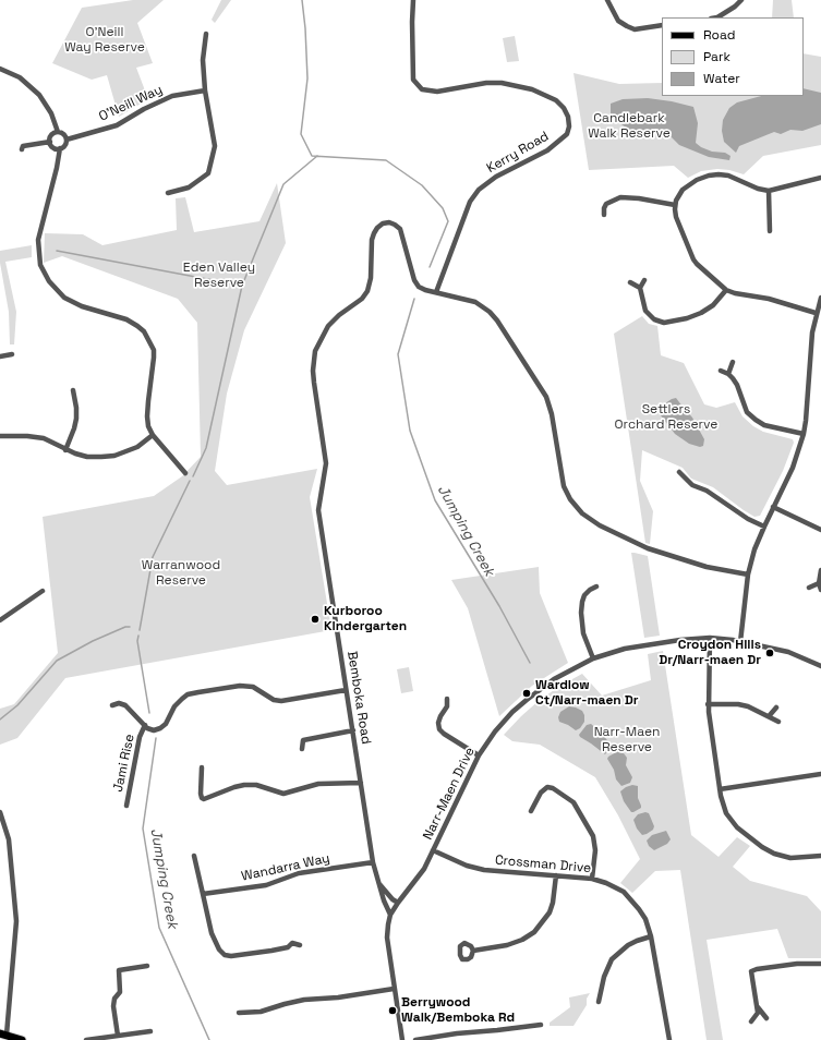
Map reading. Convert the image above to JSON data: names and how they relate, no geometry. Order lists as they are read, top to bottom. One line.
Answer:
{"streets":{"street":["O'Neill Way","Kerry Road","Bemboka Road","Jami Rise","Narr-Maen Drive","Crossman Drive","Wandarra Way"]},"crossings":[["Kerry Road","Bemboka Road"],["Bemboka Road","Wandarra Way"],["Narr-Maen Drive","Crossman Drive"]],"water":["Jumping Creek"],"parks":["O'Neill Way Reserve","Candlebark Walk Reserve","Eden Valley Reserve","Settlers Orchard Reserve","Warranwood Reserve","Narr-Maen Reserve"],"places":["Kurboroo Kindergarten","Croydon Hills Dr/Narr-maen Dr","Wardlow Ct/Narr-maen Dr","Berrywood Walk/Bemboka Rd"],"legend":["Road","Park","Water"]}
